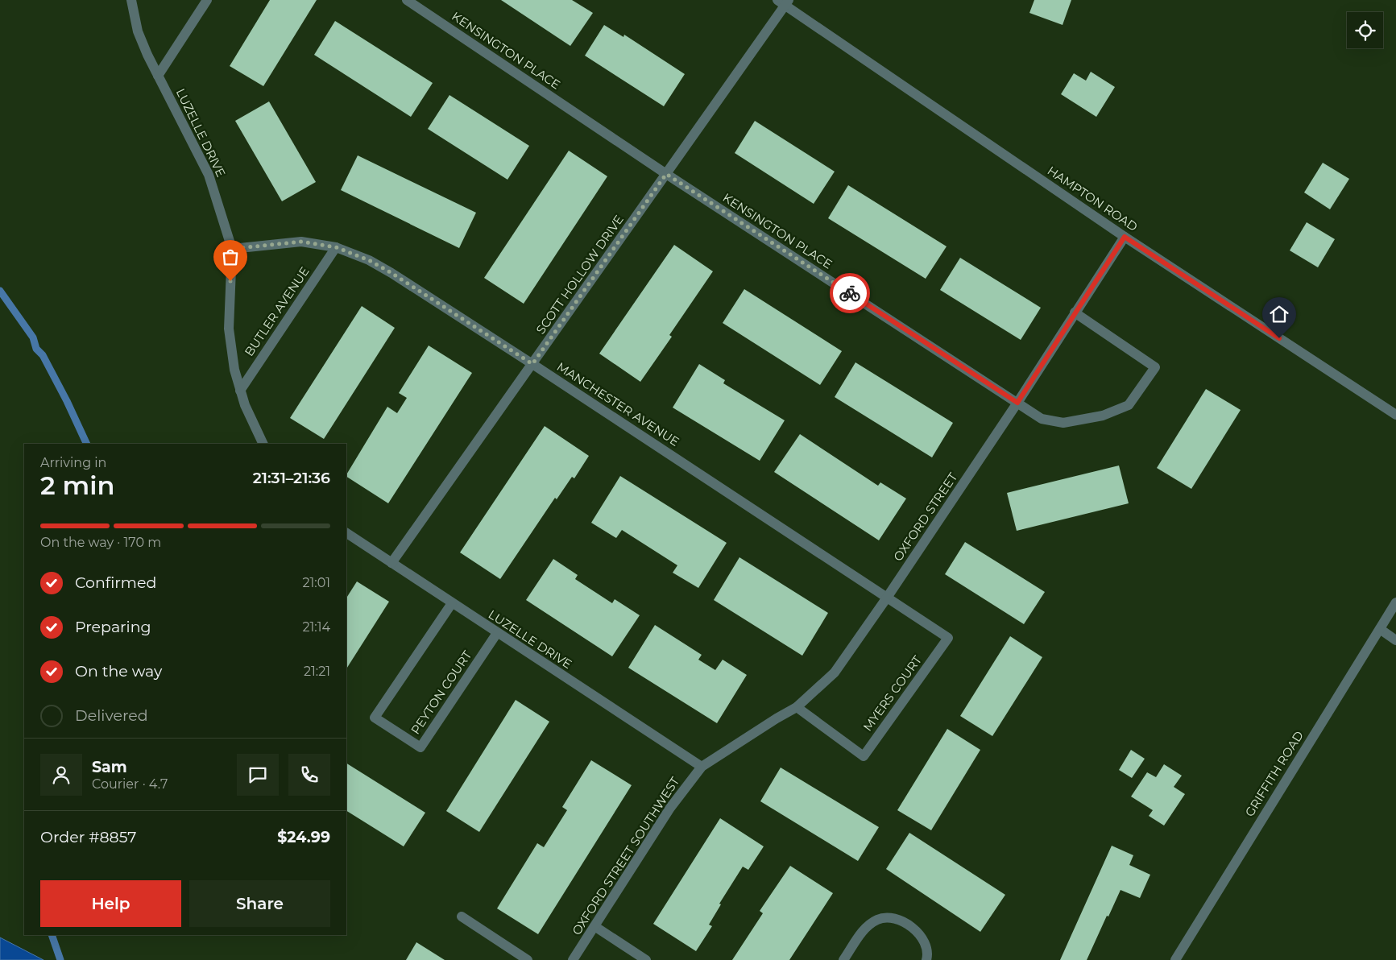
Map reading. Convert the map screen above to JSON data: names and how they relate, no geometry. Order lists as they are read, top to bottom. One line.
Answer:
{"streets":{"street":["KENSINGTON PLACE","LUZELLE DRIVE","HAMPTON ROAD","SCOTT HOLLOW DRIVE","BUTLER AVENUE","MANCHESTER AVENUE","OXFORD STREET","PEYTON COURT","MYERS COURT","GRIFFITH ROAD","OXFORD STREET SOUTHWEST"]},"crossings":[["KENSINGTON PLACE","SCOTT HOLLOW DRIVE"],["KENSINGTON PLACE","OXFORD STREET"],["LUZELLE DRIVE","SCOTT HOLLOW DRIVE"],["LUZELLE DRIVE","BUTLER AVENUE"],["LUZELLE DRIVE","MANCHESTER AVENUE"],["LUZELLE DRIVE","OXFORD STREET"],["LUZELLE DRIVE","PEYTON COURT"],["LUZELLE DRIVE","OXFORD STREET SOUTHWEST"],["HAMPTON ROAD","SCOTT HOLLOW DRIVE"],["HAMPTON ROAD","OXFORD STREET"],["SCOTT HOLLOW DRIVE","MANCHESTER AVENUE"],["BUTLER AVENUE","MANCHESTER AVENUE"],["MANCHESTER AVENUE","OXFORD STREET"],["MANCHESTER AVENUE","MYERS COURT"],["OXFORD STREET","MYERS COURT"],["OXFORD STREET","OXFORD STREET SOUTHWEST"]],"page":{"heading":["2 min","Arriving in","21:31–21:36"],"panel":["Sam","Courier · 4.7","Order #8857","$24.99"],"bar":"On the way · 170 m","list":[["Confirmed","21:01"],["Preparing","21:14"],["On the way","21:21"],"Delivered"],"buttons":["Help","Share"]}}
